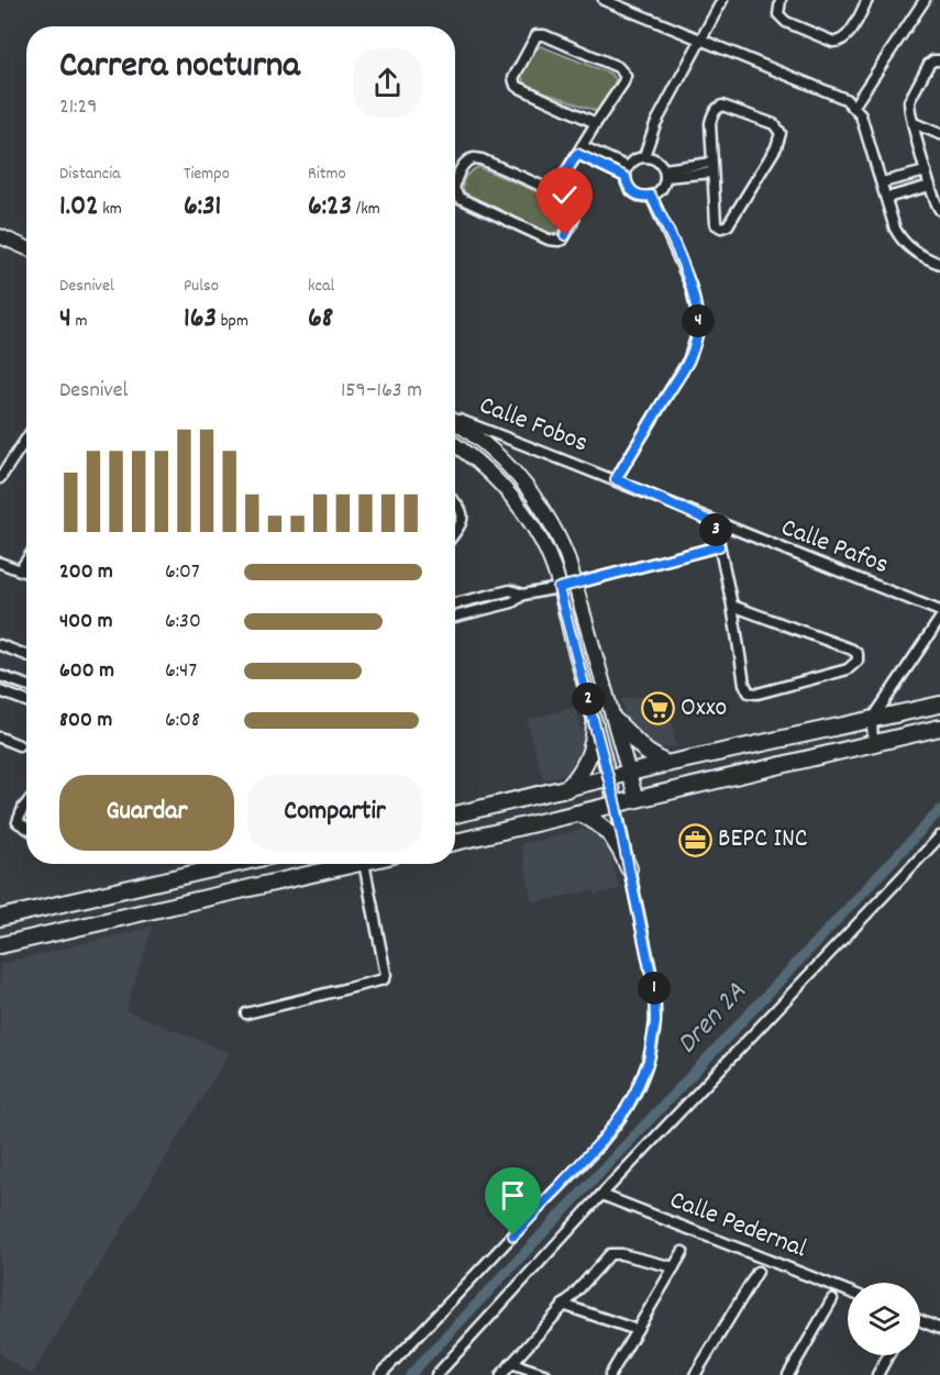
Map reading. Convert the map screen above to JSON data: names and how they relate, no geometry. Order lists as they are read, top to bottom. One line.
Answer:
{"streets":{"street":["Calle Fobos","Calle Pafos","Calle Pedernal"]},"crossings":[["Calle Fobos","Calle Pafos"]],"water":["Dren 2A"],"places":{"supermarket":["Oxxo"],"office":["BEPC INC"]},"page":{"heading":["Carrera nocturna","21:29"],"stats":[["Distancia","1.02 km"],["Tiempo","6:31"],["Ritmo","6:23 /km"],["Desnivel","4 m"],["Pulso","163 bpm"],["kcal","68"]],"pins":["4","3","2","1"],"chart":["Desnivel","159–163 m"],"list":[{"name":"200 m","note":"6:07"},{"name":"400 m","note":"6:30"},{"name":"600 m","note":"6:47"},{"name":"800 m","note":"6:08"}],"buttons":["Guardar","Compartir"]}}
